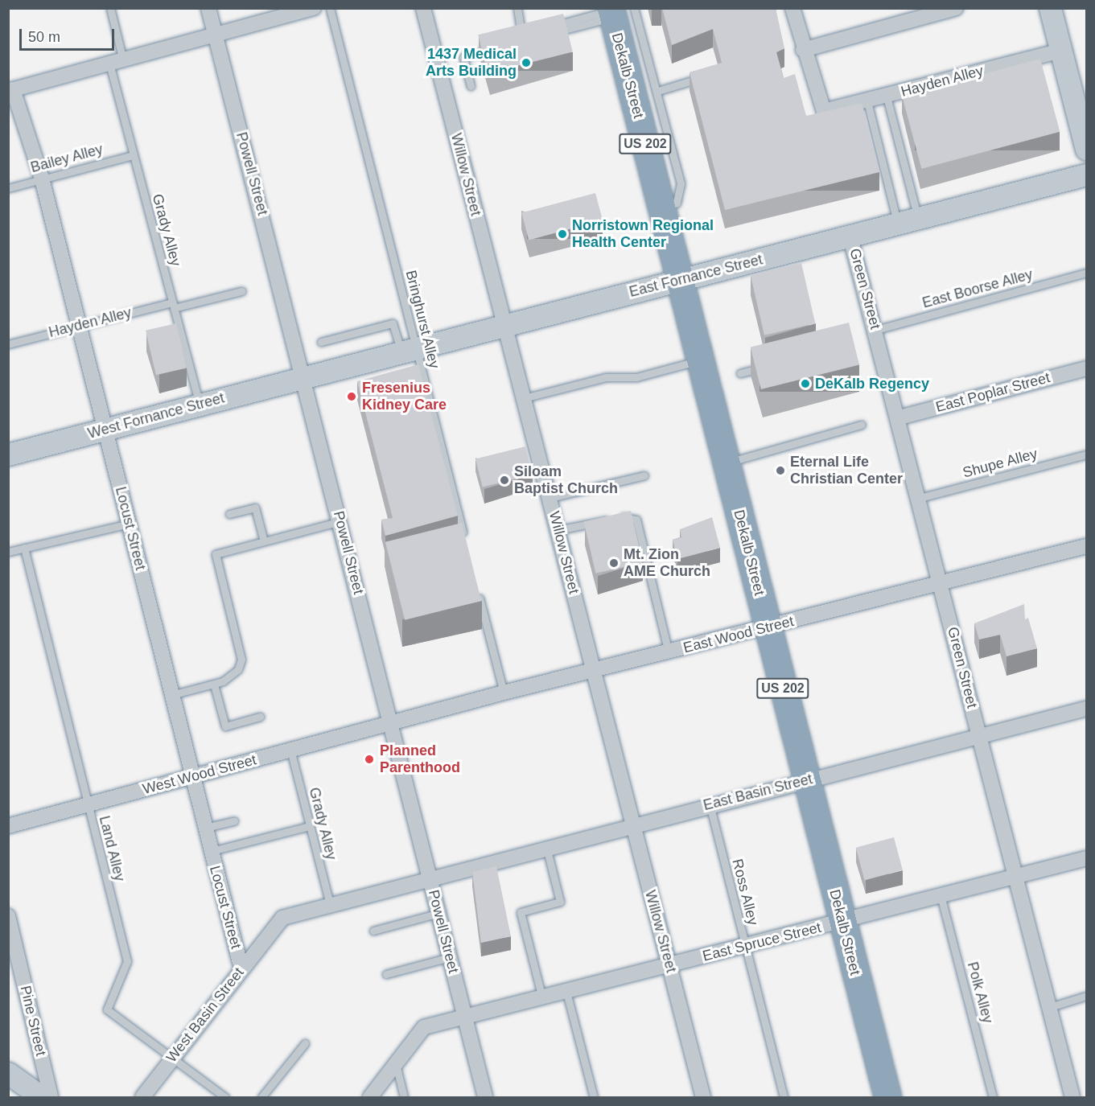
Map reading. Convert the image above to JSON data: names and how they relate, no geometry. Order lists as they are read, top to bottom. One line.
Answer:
{"streets":{"highway":["Dekalb Street","US 202"],"street":["Hayden Alley","Powell Street","Willow Street","East Fornance Street","Green Street","East Poplar Street","West Fornance Street","Locust Street","East Wood Street","West Wood Street","East Basin Street","East Spruce Street","West Basin Street","Pine Street"],"lane":["Bailey Alley","Grady Alley","East Boorse Alley","Bringhurst Alley","Shupe Alley","Land Alley","Ross Alley","Polk Alley"]},"crossings":[["Dekalb Street","East Fornance Street"],["Dekalb Street","East Wood Street"],["Dekalb Street","East Basin Street"],["Dekalb Street","East Spruce Street"],["Hayden Alley","Grady Alley"],["Hayden Alley","Locust Street"],["Bailey Alley","Grady Alley"],["Bailey Alley","Locust Street"],["Powell Street","East Fornance Street"],["Powell Street","West Fornance Street"],["Powell Street","East Wood Street"],["Powell Street","West Wood Street"],["Powell Street","East Basin Street"],["Powell Street","East Spruce Street"],["Powell Street","West Basin Street"],["Willow Street","East Fornance Street"],["Willow Street","East Wood Street"],["Willow Street","East Basin Street"],["Willow Street","East Spruce Street"],["Grady Alley","West Fornance Street"],["Grady Alley","West Wood Street"],["Grady Alley","West Basin Street"],["East Fornance Street","Green Street"],["East Fornance Street","Bringhurst Alley"],["East Fornance Street","West Fornance Street"],["Green Street","East Boorse Alley"],["Green Street","East Poplar Street"],["Green Street","Shupe Alley"],["Green Street","East Wood Street"],["Green Street","East Basin Street"],["Green Street","East Spruce Street"],["West Fornance Street","Locust Street"],["Locust Street","West Wood Street"],["Locust Street","West Basin Street"],["East Wood Street","West Wood Street"],["West Wood Street","Land Alley"],["East Basin Street","Ross Alley"],["East Basin Street","West Basin Street"],["Land Alley","West Basin Street"],["Ross Alley","East Spruce Street"],["East Spruce Street","Polk Alley"]],"places":["1437 Medical Arts Building","Norristown Regional Health Center","DeKalb Regency","Fresenius Kidney Care","Eternal Life Christian Center","Siloam Baptist Church","Mt. Zion AME Church","Planned Parenthood"],"scale_bar":"50 m"}
